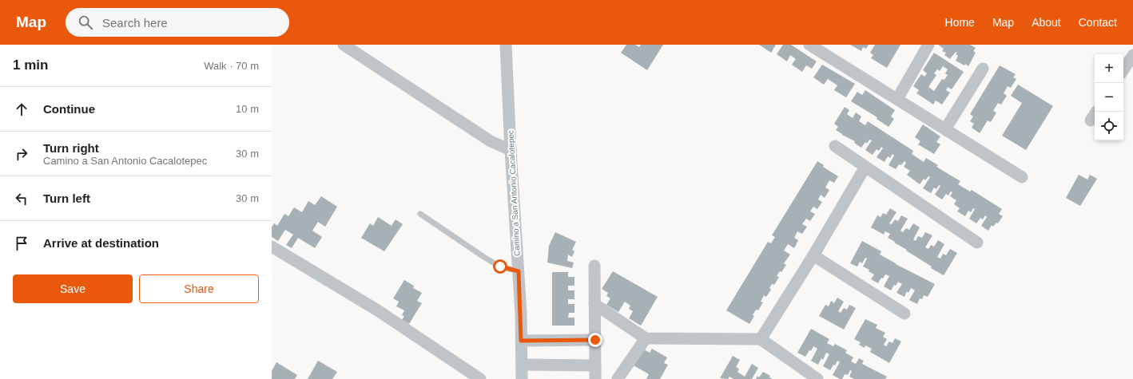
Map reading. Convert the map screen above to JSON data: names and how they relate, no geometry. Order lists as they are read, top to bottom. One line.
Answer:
{"streets":{"street":["Camino a San Antonio Cacalotepec"]},"page":{"header":"Map","search":"Search here","nav":["Home","Map","About","Contact"],"heading":["1 min","Walk · 70 m"],"map_buttons":["+","−"],"list":[["Continue","10 m"],["Turn right","Camino a San Antonio Cacalotepec","30 m"],["Turn left","30 m"],"Arrive at destination"],"buttons":["Save","Share"]}}
